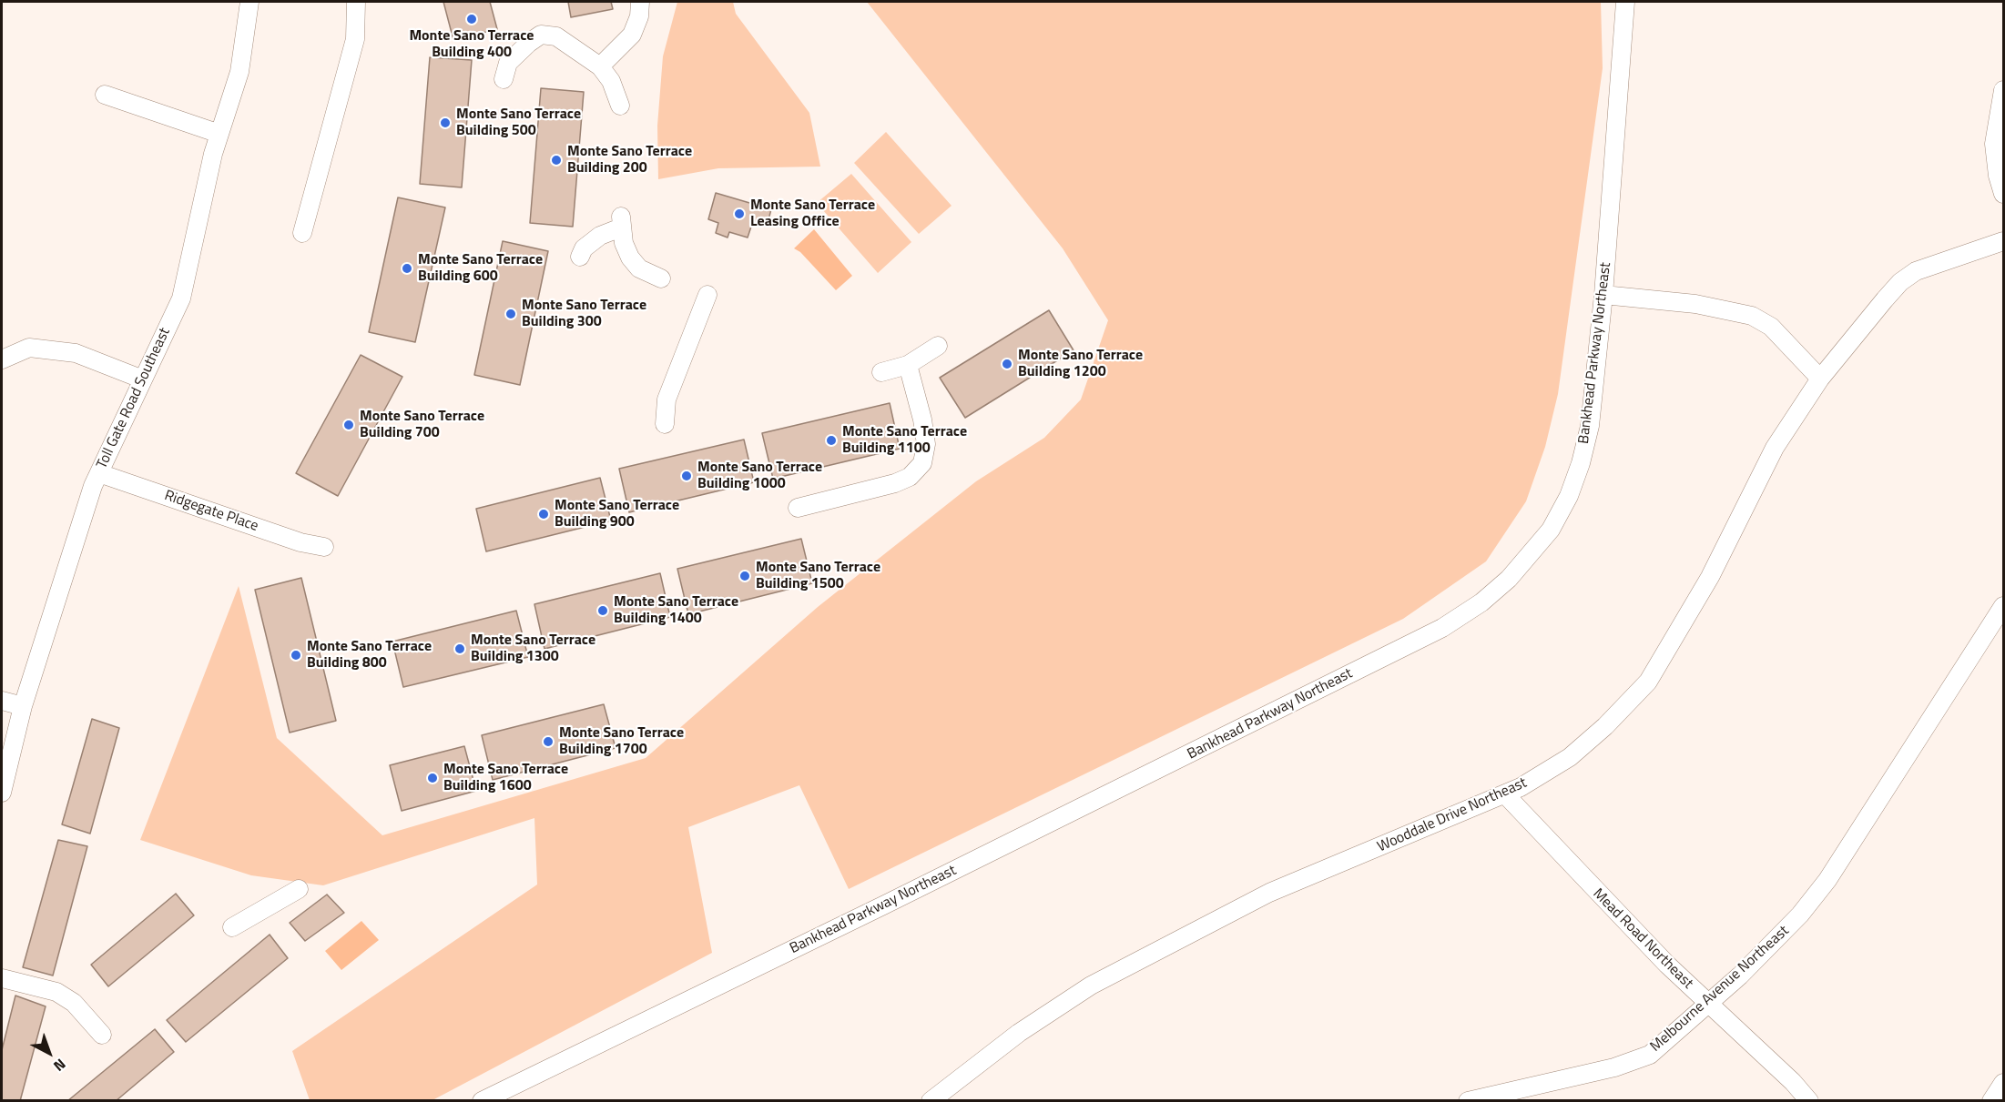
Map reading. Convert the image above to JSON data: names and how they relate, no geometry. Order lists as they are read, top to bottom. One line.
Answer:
{"streets":{"street":["Bankhead Parkway Northeast","Toll Gate Road Southeast","Ridgegate Place","Wooddale Drive Northeast","Mead Road Northeast","Melbourne Avenue Northeast"]},"crossings":[["Toll Gate Road Southeast","Ridgegate Place"],["Wooddale Drive Northeast","Mead Road Northeast"],["Mead Road Northeast","Melbourne Avenue Northeast"]],"places":["Monte Sano Terrace Building 400","Monte Sano Terrace Building 500","Monte Sano Terrace Building 200","Monte Sano Terrace Leasing Office","Monte Sano Terrace Building 600","Monte Sano Terrace Building 300","Monte Sano Terrace Building 1200","Monte Sano Terrace Building 700","Monte Sano Terrace Building 1100","Monte Sano Terrace Building 1000","Monte Sano Terrace Building 900","Monte Sano Terrace Building 1500","Monte Sano Terrace Building 1400","Monte Sano Terrace Building 1300","Monte Sano Terrace Building 800","Monte Sano Terrace Building 1700","Monte Sano Terrace Building 1600"],"north":"bottom right"}
